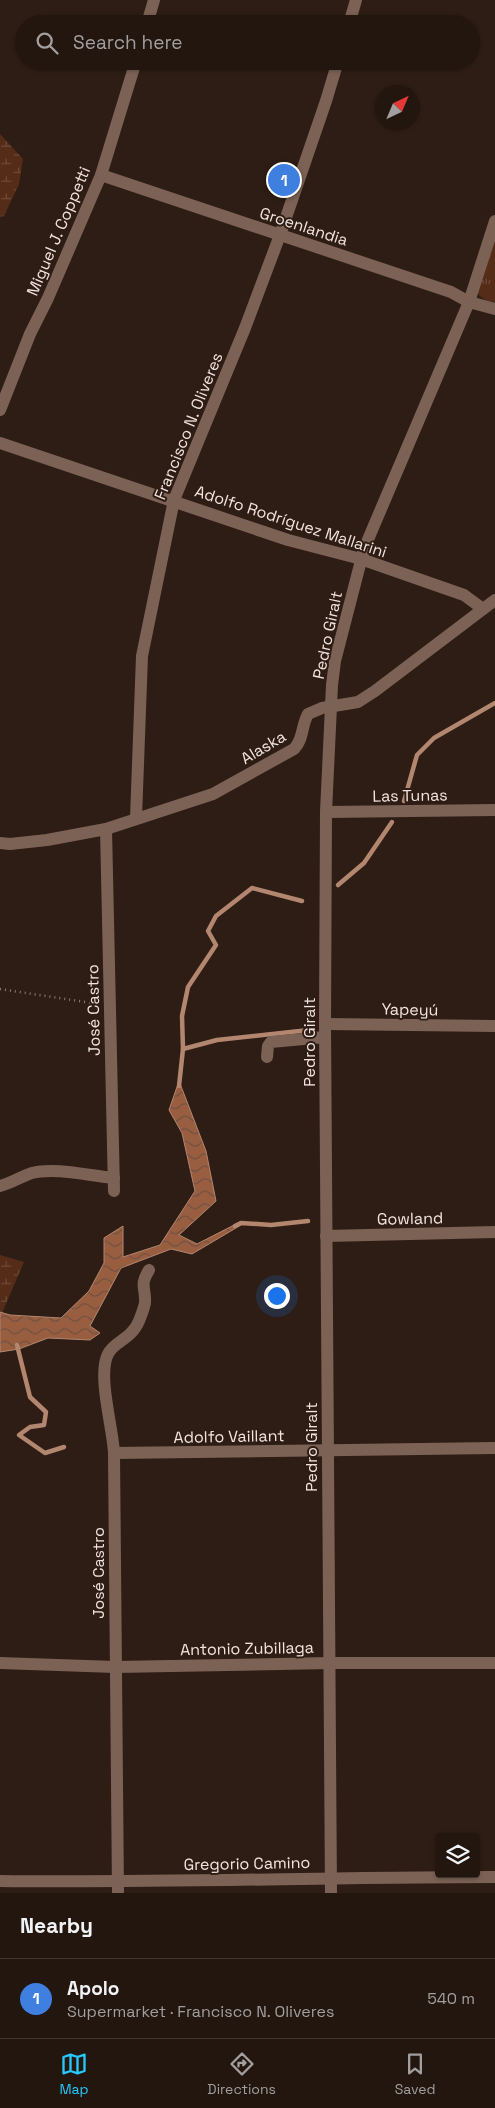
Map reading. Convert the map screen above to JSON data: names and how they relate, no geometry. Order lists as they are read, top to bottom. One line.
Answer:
{"streets":{"street":["Groenlandia","Miguel J. Coppetti","Francisco N. Oliveres","Adolfo Rodríguez Mallarini","Pedro Giralt","Alaska","Las Tunas","Yapeyú","José Castro","Gowland","Adolfo Vaillant","Antonio Zubillaga","Gregorio Camino"]},"crossings":[["Groenlandia","Miguel J. Coppetti"],["Groenlandia","Francisco N. Oliveres"],["Groenlandia","Pedro Giralt"],["Francisco N. Oliveres","Adolfo Rodríguez Mallarini"],["Francisco N. Oliveres","Alaska"],["Adolfo Rodríguez Mallarini","Pedro Giralt"],["Adolfo Rodríguez Mallarini","Alaska"],["Pedro Giralt","Alaska"],["Pedro Giralt","Las Tunas"],["Pedro Giralt","Yapeyú"],["Pedro Giralt","Gowland"],["Pedro Giralt","Adolfo Vaillant"],["Pedro Giralt","Antonio Zubillaga"],["Pedro Giralt","Gregorio Camino"],["Alaska","José Castro"],["José Castro","Adolfo Vaillant"],["José Castro","Antonio Zubillaga"],["José Castro","Gregorio Camino"]],"north":"top right","page":{"search":"Search here","pins":"1","heading":"Nearby","list":[{"mark":"1","name":"Apolo","note":"Supermarket · Francisco N. Oliveres","value":"540 m"}],"nav":["Map","Directions","Saved"]}}
